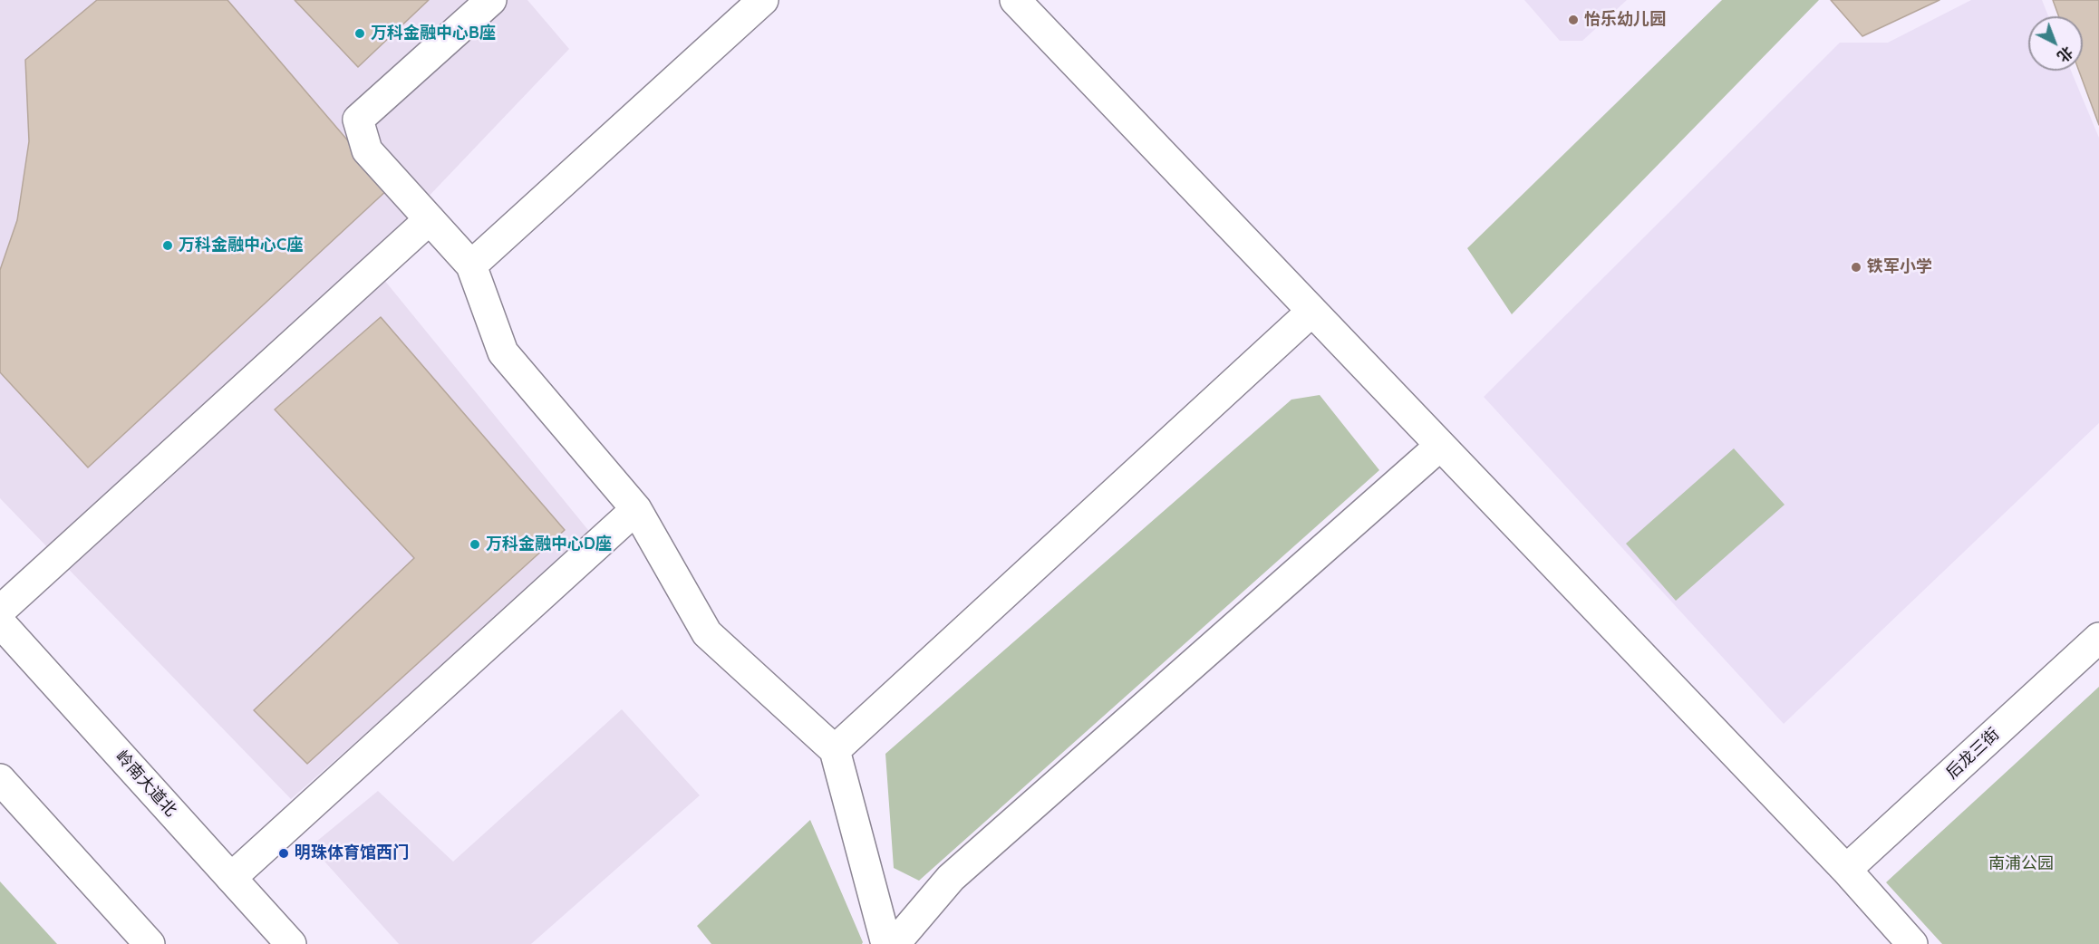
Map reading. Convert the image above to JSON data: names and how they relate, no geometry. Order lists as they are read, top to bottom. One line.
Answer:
{"streets":{"street":["后龙三街","岭南大道北"]},"parks":["南浦公园"],"places":["怡乐幼儿园","万科金融中心B座","万科金融中心C座","铁军小学","万科金融中心D座","明珠体育馆西门"],"north":"bottom right"}
